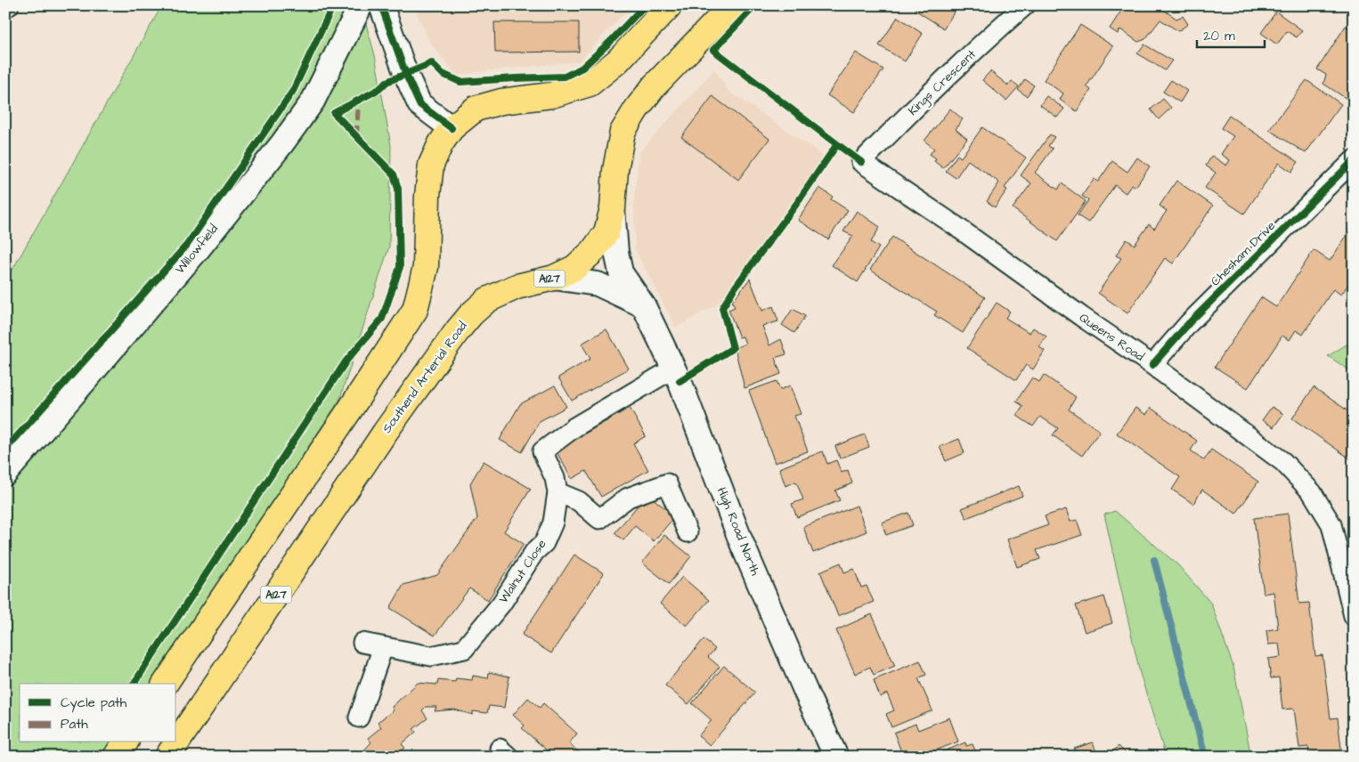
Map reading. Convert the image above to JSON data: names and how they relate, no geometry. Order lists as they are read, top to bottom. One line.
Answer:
{"streets":{"highway":["A127","Southend Arterial Road"],"street":["Kings Crescent","Willowfield","Chesham Drive","Queens Road","High Road North","Walnut Close"]},"crossings":[["Kings Crescent","Queens Road"],["Chesham Drive","Queens Road"],["Southend Arterial Road","High Road North"],["High Road North","Walnut Close"]],"legend":["Cycle path","Path"],"scale_bar":"20 m"}
